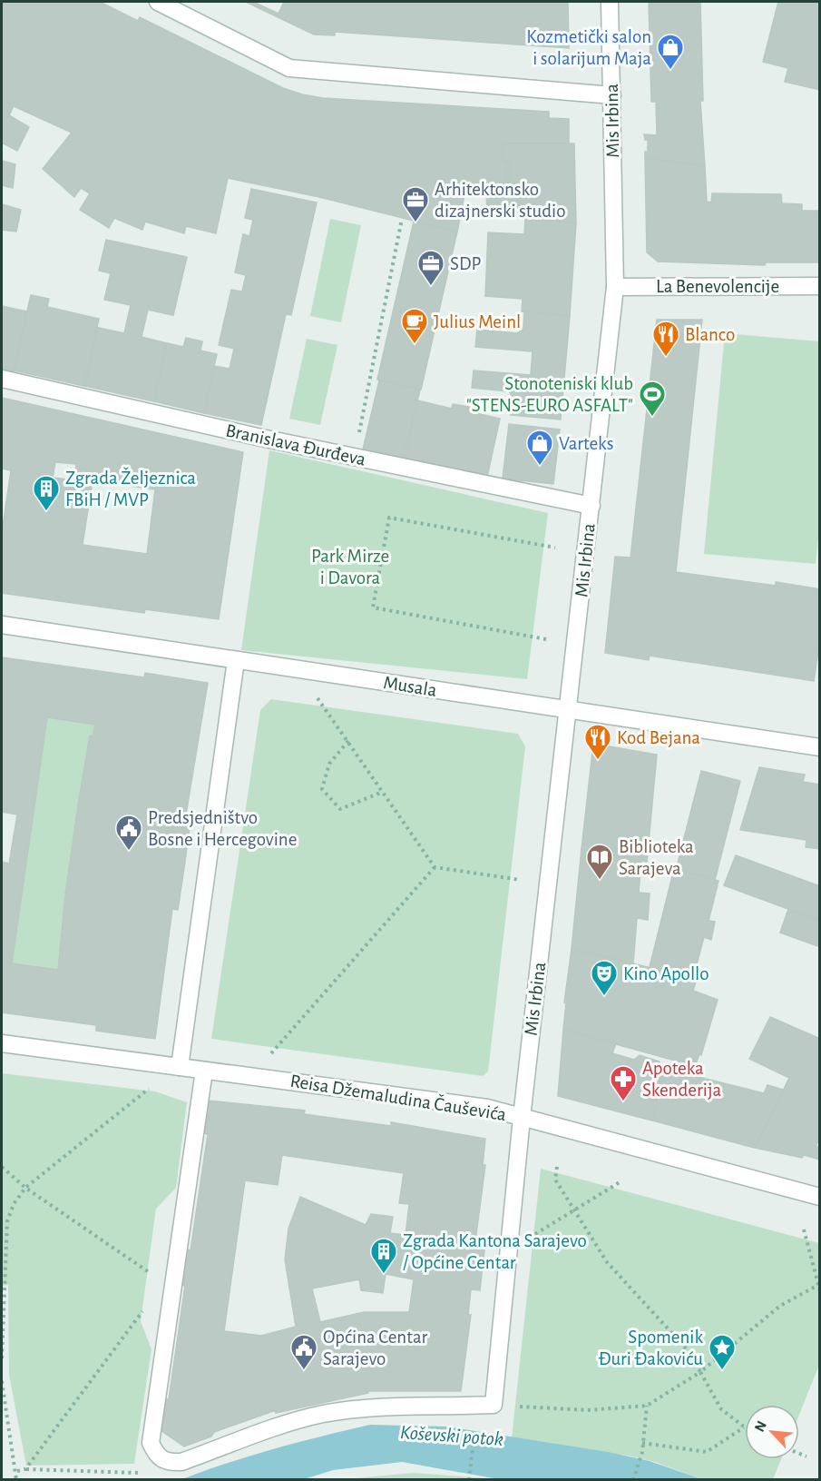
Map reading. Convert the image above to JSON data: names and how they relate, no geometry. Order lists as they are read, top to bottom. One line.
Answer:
{"streets":{"street":["Mis Irbina","La Benevolencije","Branislava Đurđeva","Musala","Reisa Džemaludina Čauševića"]},"crossings":[["Mis Irbina","La Benevolencije"],["Mis Irbina","Branislava Đurđeva"],["Mis Irbina","Musala"],["Mis Irbina","Reisa Džemaludina Čauševića"]],"water":["Koševski potok"],"parks":["Park Mirze i Davora"],"places":{"shop":["Kozmetički salon i solarijum Maja","Varteks"],"office":["Arhitektonsko dizajnerski studio","SDP"],"cafe":["Julius Meinl"],"restaurant":["Blanco","Kod Bejana"],"sports":["Stonoteniski klub \"STENS-EURO ASFALT\""],"building":["Zgrada Željeznica FBiH / MVP","Zgrada Kantona Sarajevo / Općine Centar"],"public building":["Predsjedništvo Bosne i Hercegovine","Općina Centar Sarajevo"],"library":["Biblioteka Sarajeva"],"theatre":["Kino Apollo"],"pharmacy":["Apoteka Skenderija"],"place":["Spomenik Đuri Đakoviću"]},"north":"top left"}
